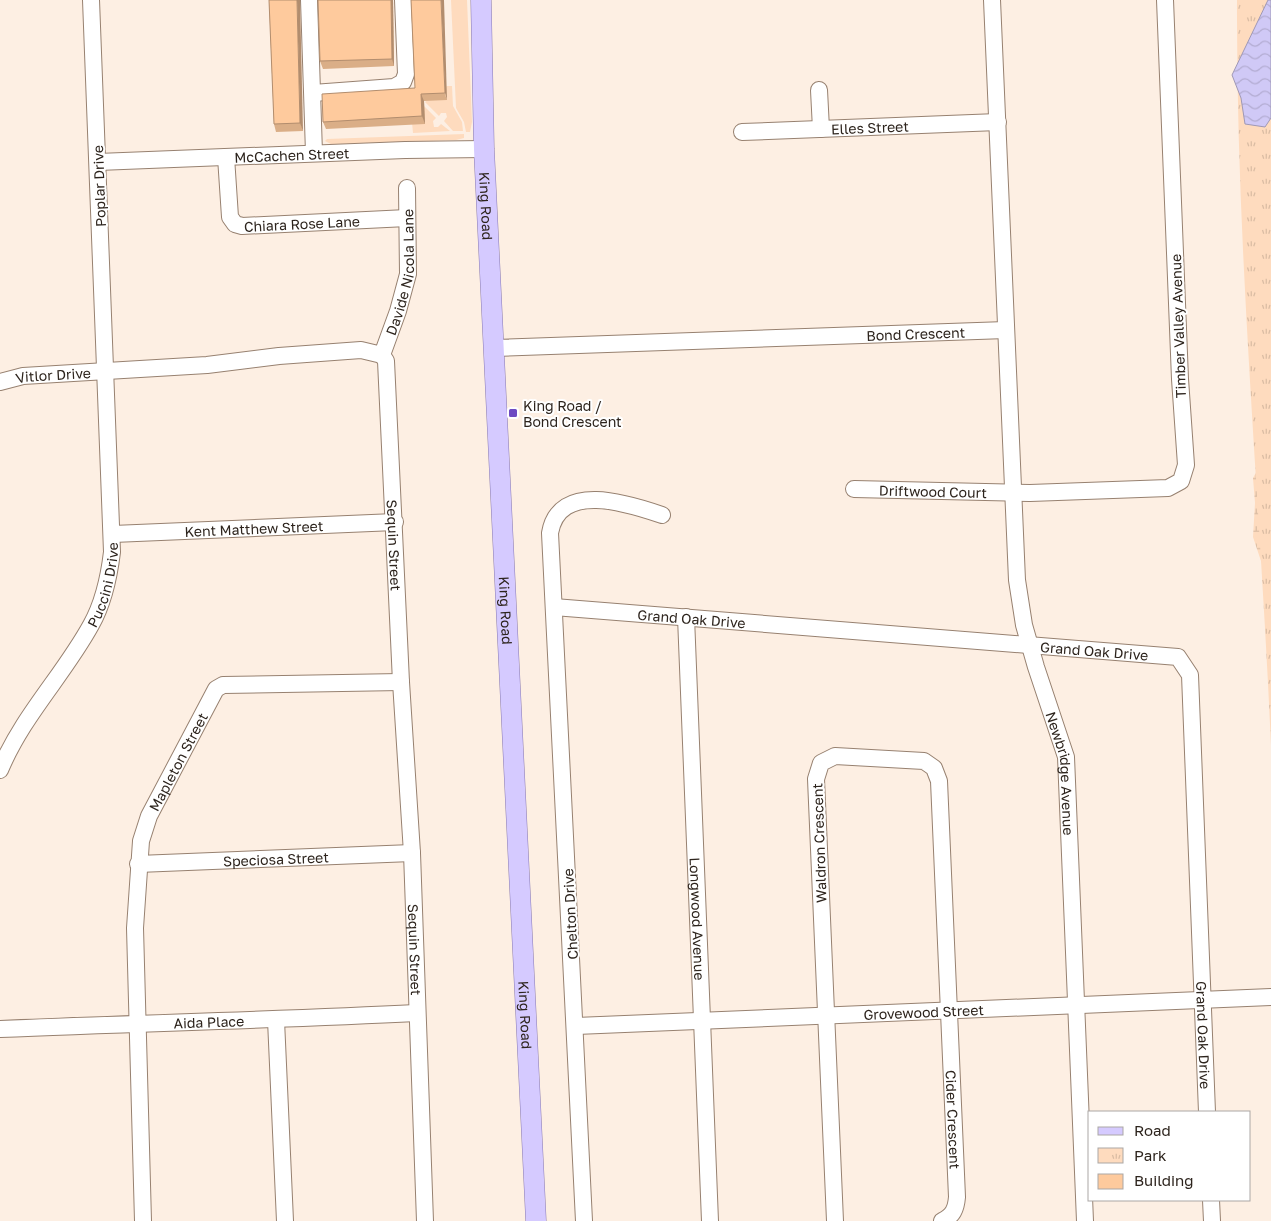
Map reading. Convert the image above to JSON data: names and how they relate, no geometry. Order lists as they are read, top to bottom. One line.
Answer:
{"streets":{"main road":["King Road"],"street":["Elles Street","McCachen Street","Poplar Drive","Chiara Rose Lane","Davide Nicola Lane","Timber Valley Avenue","Bond Crescent","Vitlor Drive","Driftwood Court","Kent Matthew Street","Sequin Street","Puccini Drive","Grand Oak Drive","Mapleton Street","Newbridge Avenue","Waldron Crescent","Speciosa Street","Chelton Drive","Longwood Avenue","Grovewood Street","Aida Place","Cider Crescent"]},"crossings":[["McCachen Street","Poplar Drive"],["McCachen Street","King Road"],["McCachen Street","Chiara Rose Lane"],["Poplar Drive","Vitlor Drive"],["Poplar Drive","Puccini Drive"],["King Road","Bond Crescent"],["Chiara Rose Lane","Davide Nicola Lane"],["Davide Nicola Lane","Sequin Street"],["Timber Valley Avenue","Driftwood Court"],["Timber Valley Avenue","Newbridge Avenue"],["Bond Crescent","Newbridge Avenue"],["Vitlor Drive","Puccini Drive"],["Driftwood Court","Newbridge Avenue"],["Kent Matthew Street","Sequin Street"],["Kent Matthew Street","Puccini Drive"],["Sequin Street","Mapleton Street"],["Sequin Street","Speciosa Street"],["Sequin Street","Aida Place"],["Grand Oak Drive","Newbridge Avenue"],["Grand Oak Drive","Chelton Drive"],["Grand Oak Drive","Longwood Avenue"],["Grand Oak Drive","Grovewood Street"],["Mapleton Street","Speciosa Street"],["Mapleton Street","Aida Place"],["Newbridge Avenue","Grovewood Street"],["Waldron Crescent","Grovewood Street"],["Waldron Crescent","Cider Crescent"],["Chelton Drive","Grovewood Street"],["Longwood Avenue","Grovewood Street"],["Grovewood Street","Cider Crescent"]],"places":{"transit":["King Road / Bond Crescent"]},"legend":["Road","Park","Building"]}
